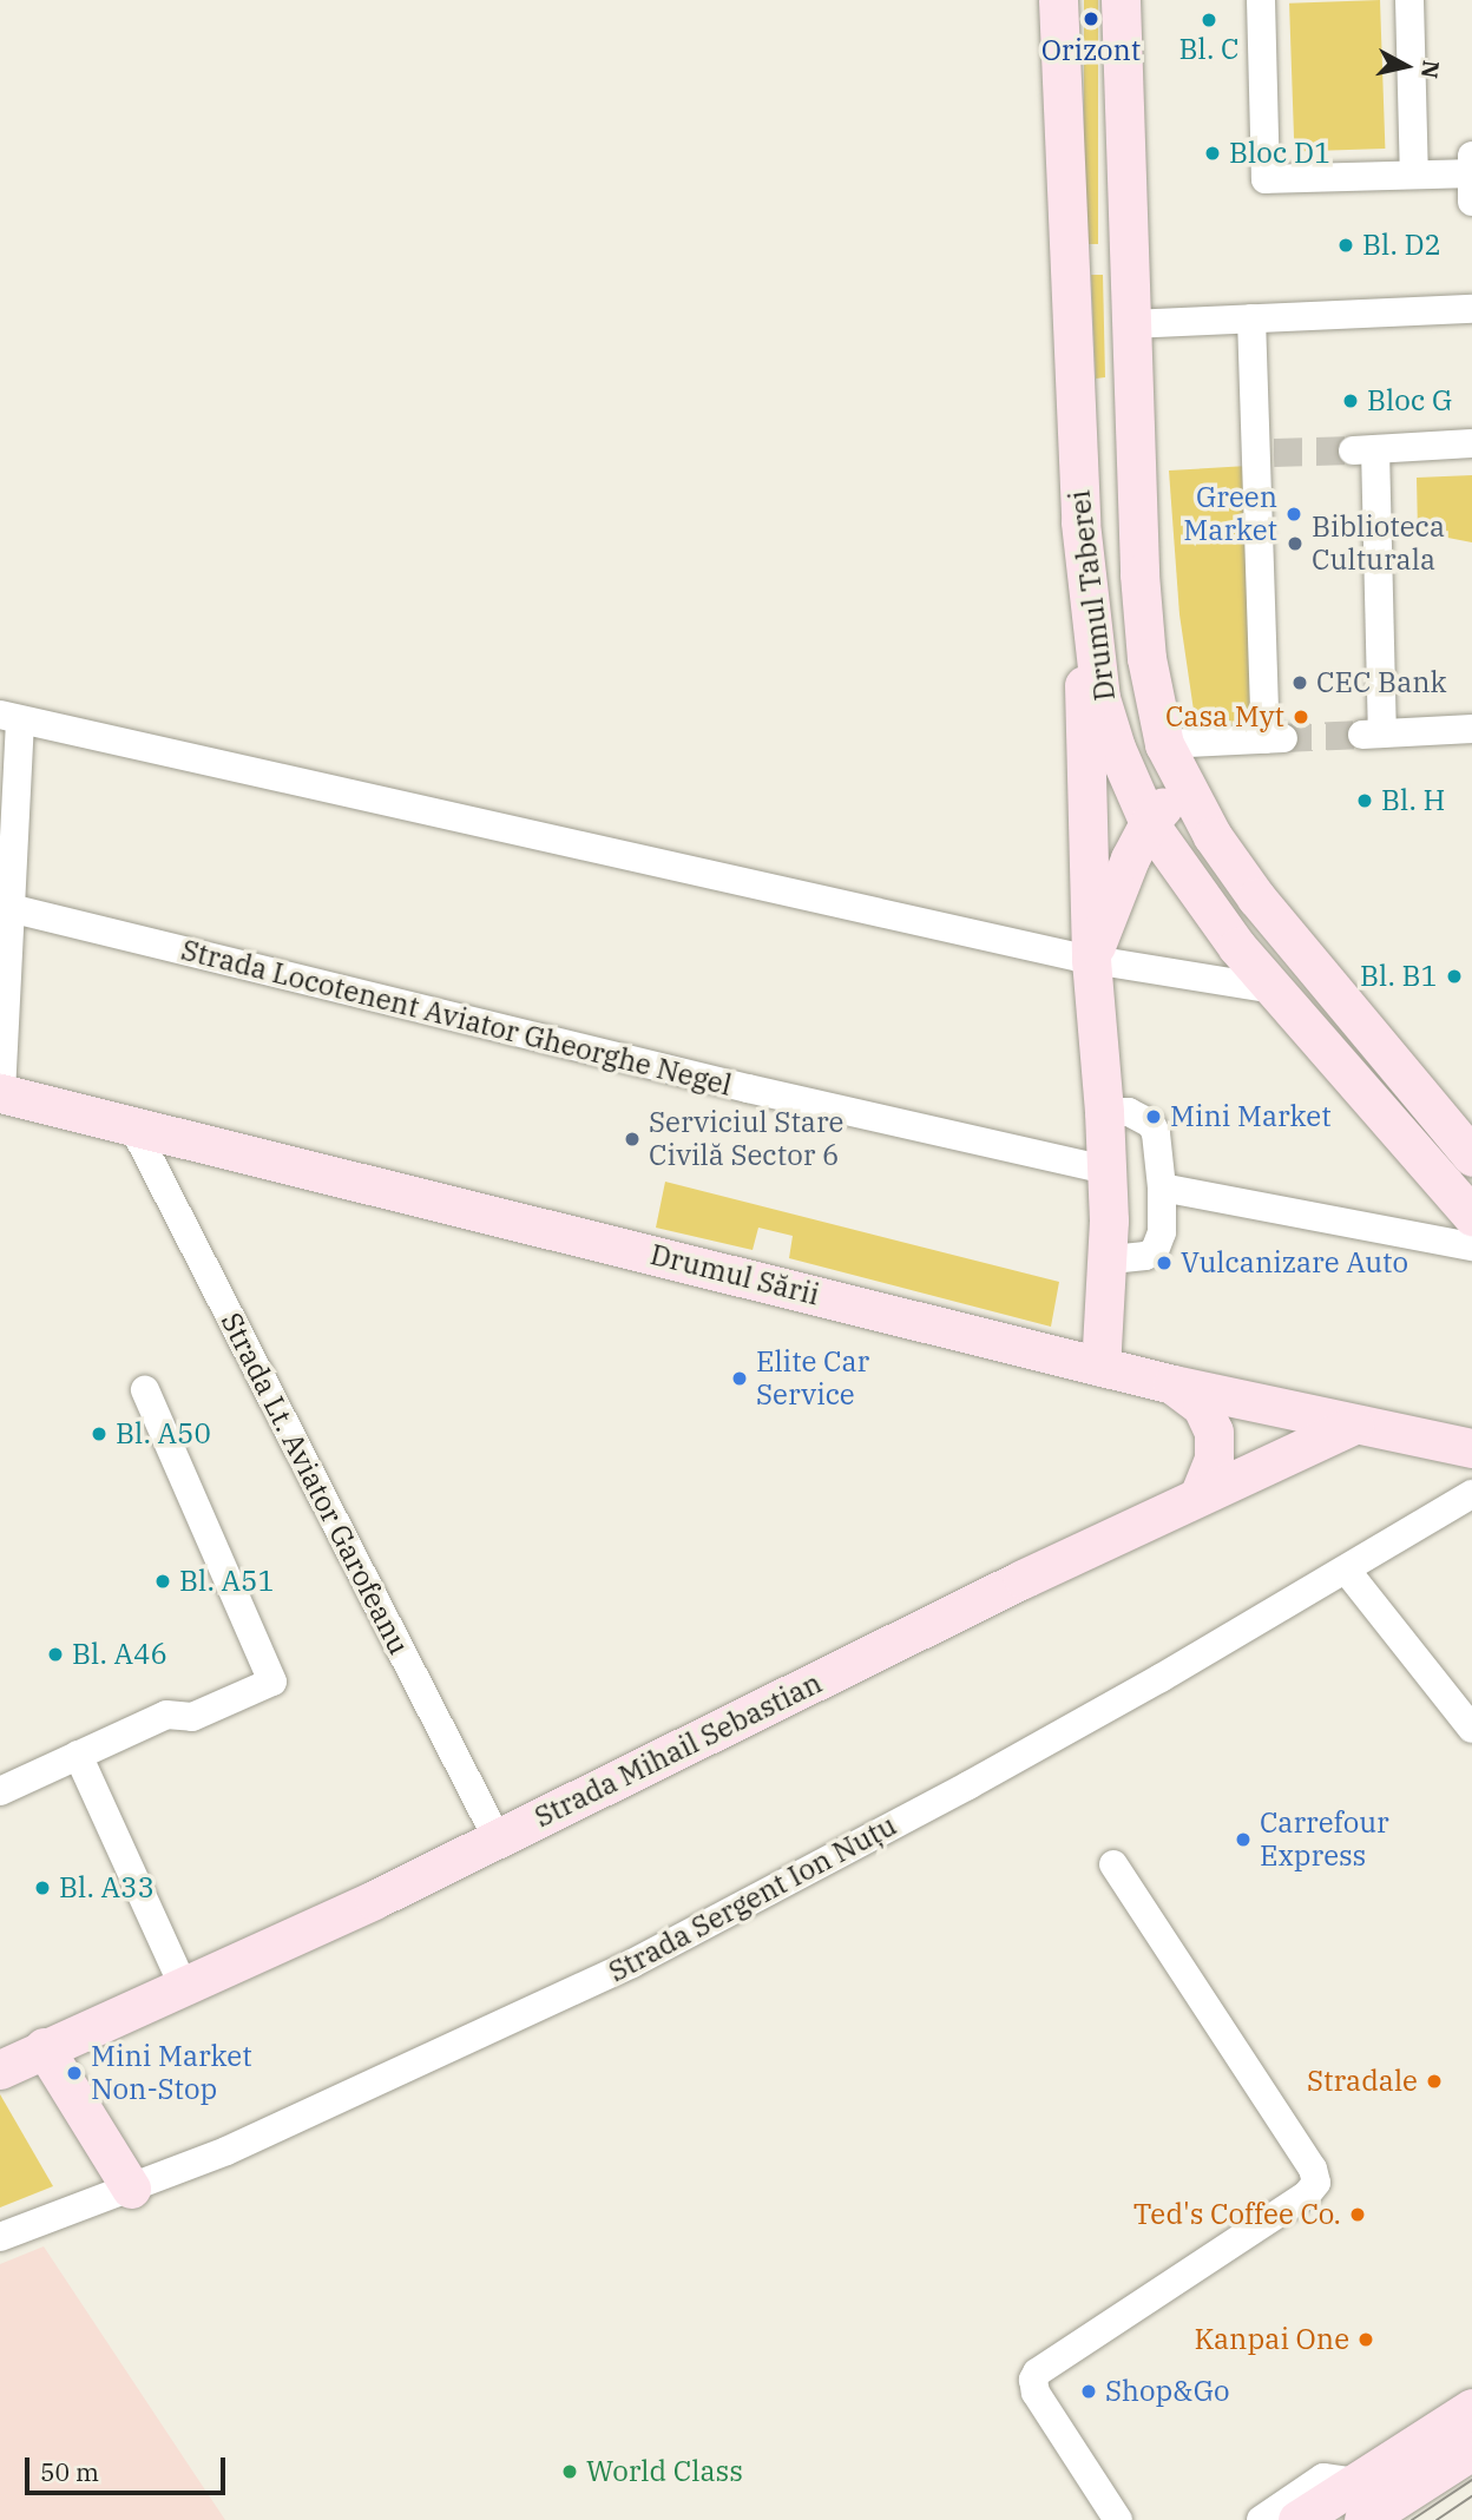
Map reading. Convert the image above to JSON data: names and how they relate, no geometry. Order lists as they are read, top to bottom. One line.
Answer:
{"streets":{"main road":["Drumul Taberei","Drumul Sării","Strada Mihail Sebastian"],"street":["Strada Locotenent Aviator Gheorghe Negel","Strada Lt. Aviator Garofeanu","Strada Sergent Ion Nuțu"]},"crossings":[["Drumul Sării","Strada Lt. Aviator Garofeanu"],["Drumul Sării","Strada Mihail Sebastian"],["Strada Lt. Aviator Garofeanu","Strada Mihail Sebastian"]],"places":["Orizont","Bl. C","Bloc D1","Bl. D2","Bloc G","Green Market","Biblioteca Culturala","CEC Bank","Casa Myt","Bl. H","Bl. B1","Mini Market","Serviciul Stare Civilă Sector 6","Vulcanizare Auto","Elite Car Service","Bl. A50","Bl. A51","Bl. A46","Carrefour Express","Bl. A33","Mini Market Non-Stop","Stradale","Ted's Coffee Co.","Kanpai One","Shop&Go","World Class"],"scale_bar":"50 m","north":"right"}
